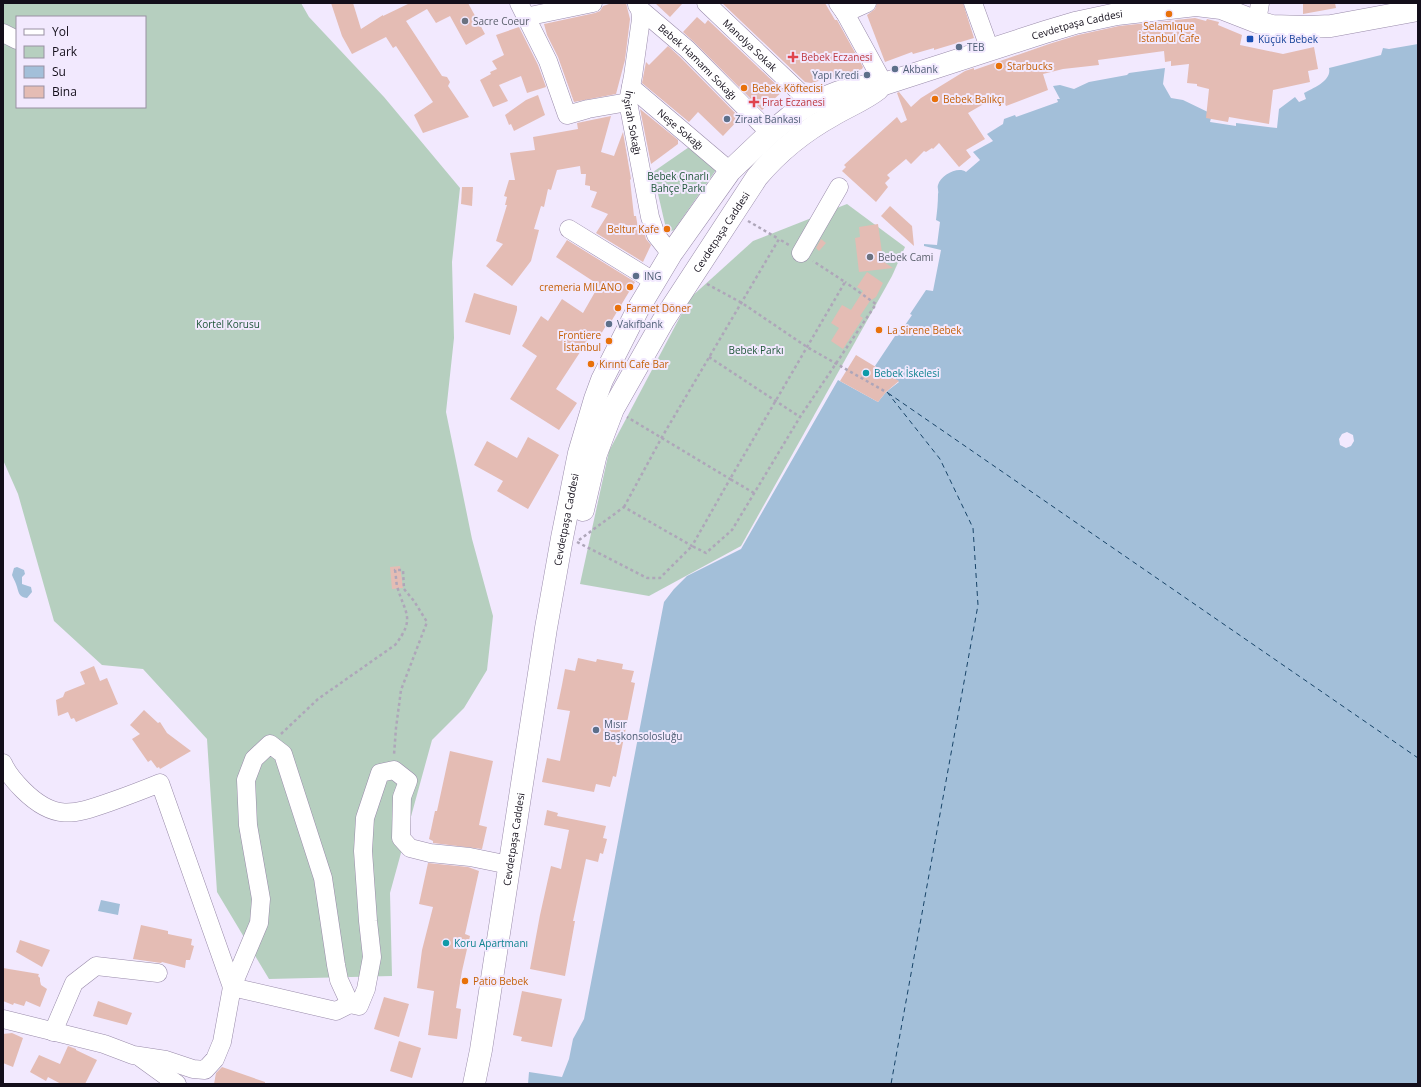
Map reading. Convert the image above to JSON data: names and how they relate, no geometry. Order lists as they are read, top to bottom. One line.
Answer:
{"streets":{"main road":["Cevdetpaşa Caddesi"],"street":["Manolya Sokak","Bebek Hamamı Sokağı","İnşirah Sokağı","Neşe Sokağı"]},"crossings":[["Cevdetpaşa Caddesi","Manolya Sokak"],["Cevdetpaşa Caddesi","Bebek Hamamı Sokağı"],["Cevdetpaşa Caddesi","İnşirah Sokağı"],["Cevdetpaşa Caddesi","Neşe Sokağı"],["Bebek Hamamı Sokağı","İnşirah Sokağı"],["İnşirah Sokağı","Neşe Sokağı"]],"parks":["Bebek Çınarlı Bahçe Parkı","Kortel Korusu","Bebek Parkı"],"places":{"other":["Selamlıque İstanbul Cafe","Sacre Coeur","TEB","Starbucks","Akbank","Yapı Kredi","Bebek Köftecisi","Bebek Balıkçı","Ziraat Bankası","Beltur Kafe","Bebek Cami","ING","cremeria MILANO","Farmet Döner","Vakıfbank","La Sirene Bebek","Frontiere İstanbul","Kırıntı Cafe Bar","Bebek İskelesi","Mısır Başkonsolosluğu","Koru Apartmanı","Patio Bebek"],"transit":["Küçük Bebek"],"health":["Bebek Eczanesi","Fırat Eczanesi"]},"legend":["Yol","Park","Su","Bina"]}
